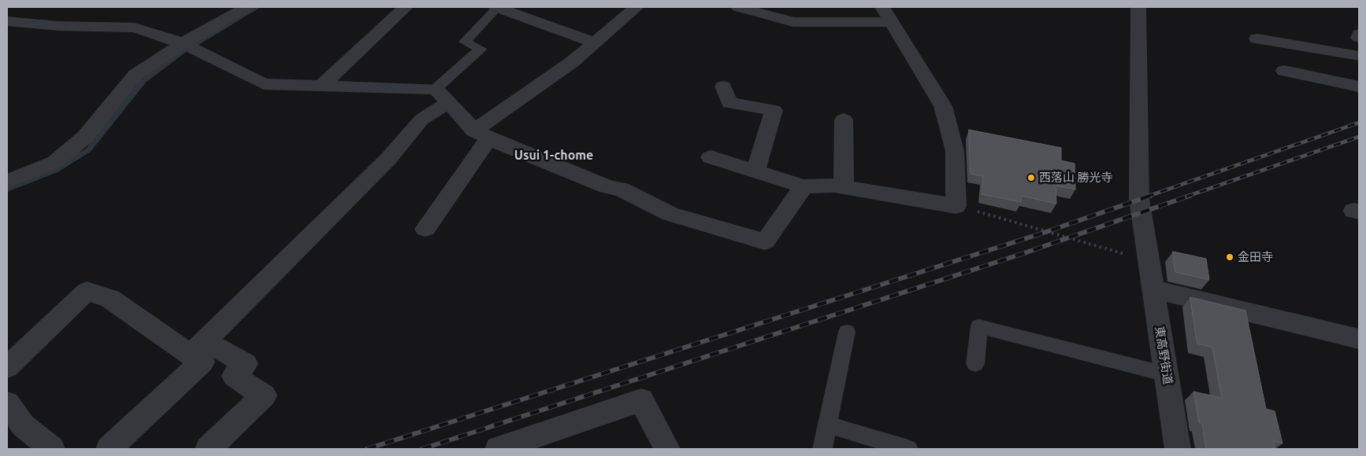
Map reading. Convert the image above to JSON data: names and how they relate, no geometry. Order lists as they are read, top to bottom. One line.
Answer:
{"streets":{"street":["東高野街道"]},"districts":["Usui 1-chome"],"places":["西落山 勝光寺","金田寺"]}
